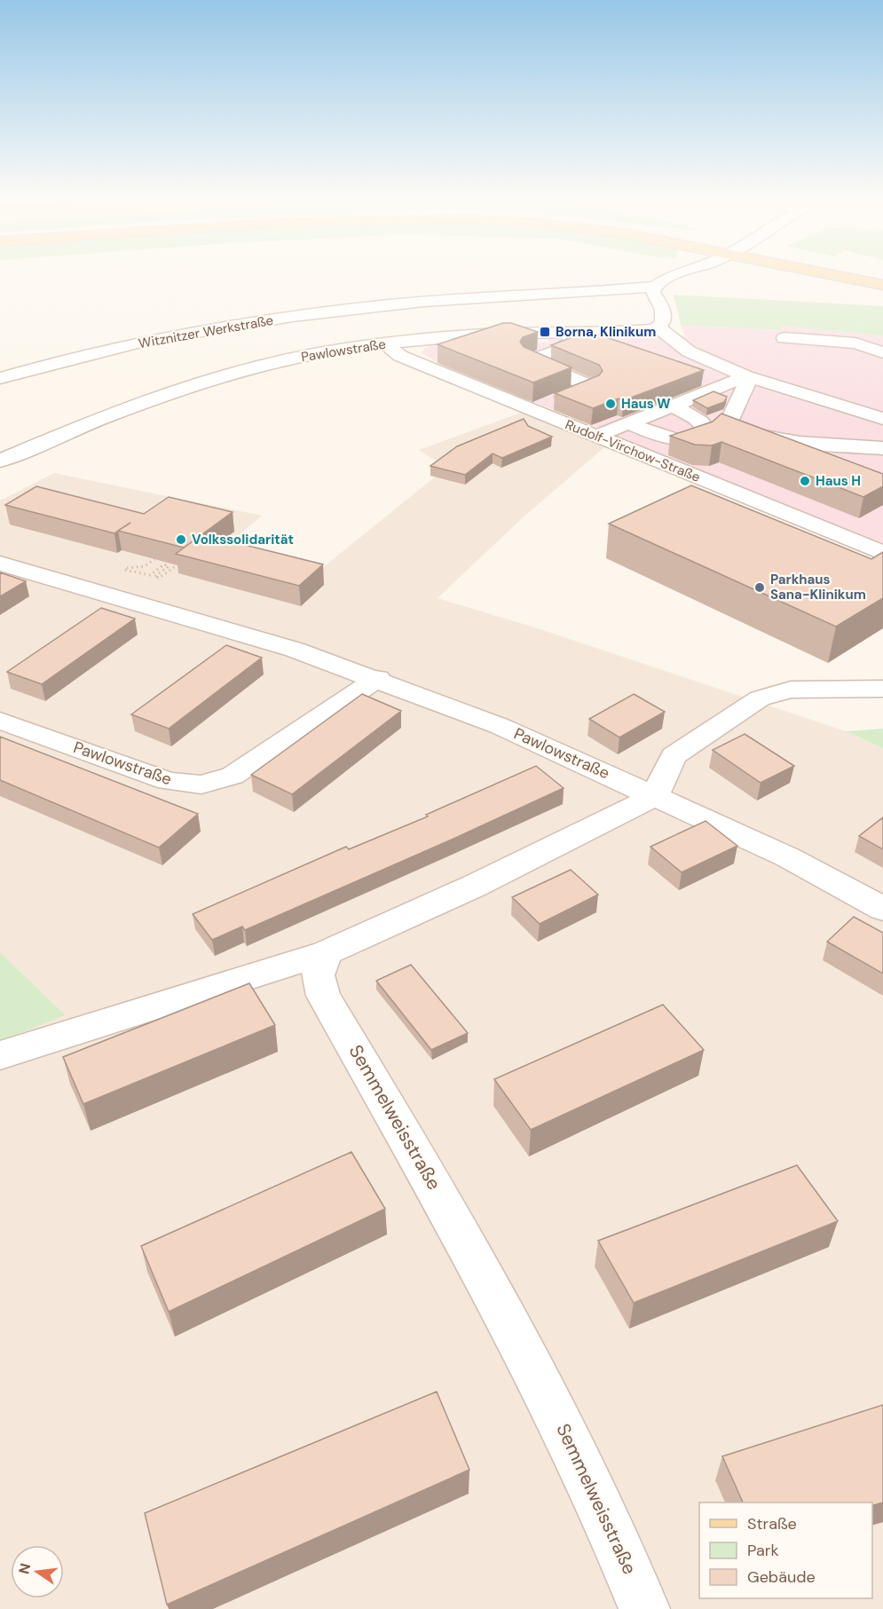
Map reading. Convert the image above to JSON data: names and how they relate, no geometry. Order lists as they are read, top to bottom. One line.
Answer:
{"streets":{"street":["Witznitzer Werkstraße","Pawlowstraße","Rudolf-Virchow-Straße","Semmelweisstraße"]},"crossings":[["Pawlowstraße","Rudolf-Virchow-Straße"]],"places":{"transit":["Borna, Klinikum"],"other":["Haus W","Haus H","Volkssolidarität","Parkhaus Sana-Klinikum"]},"legend":["Straße","Park","Gebäude"],"north":"left"}
